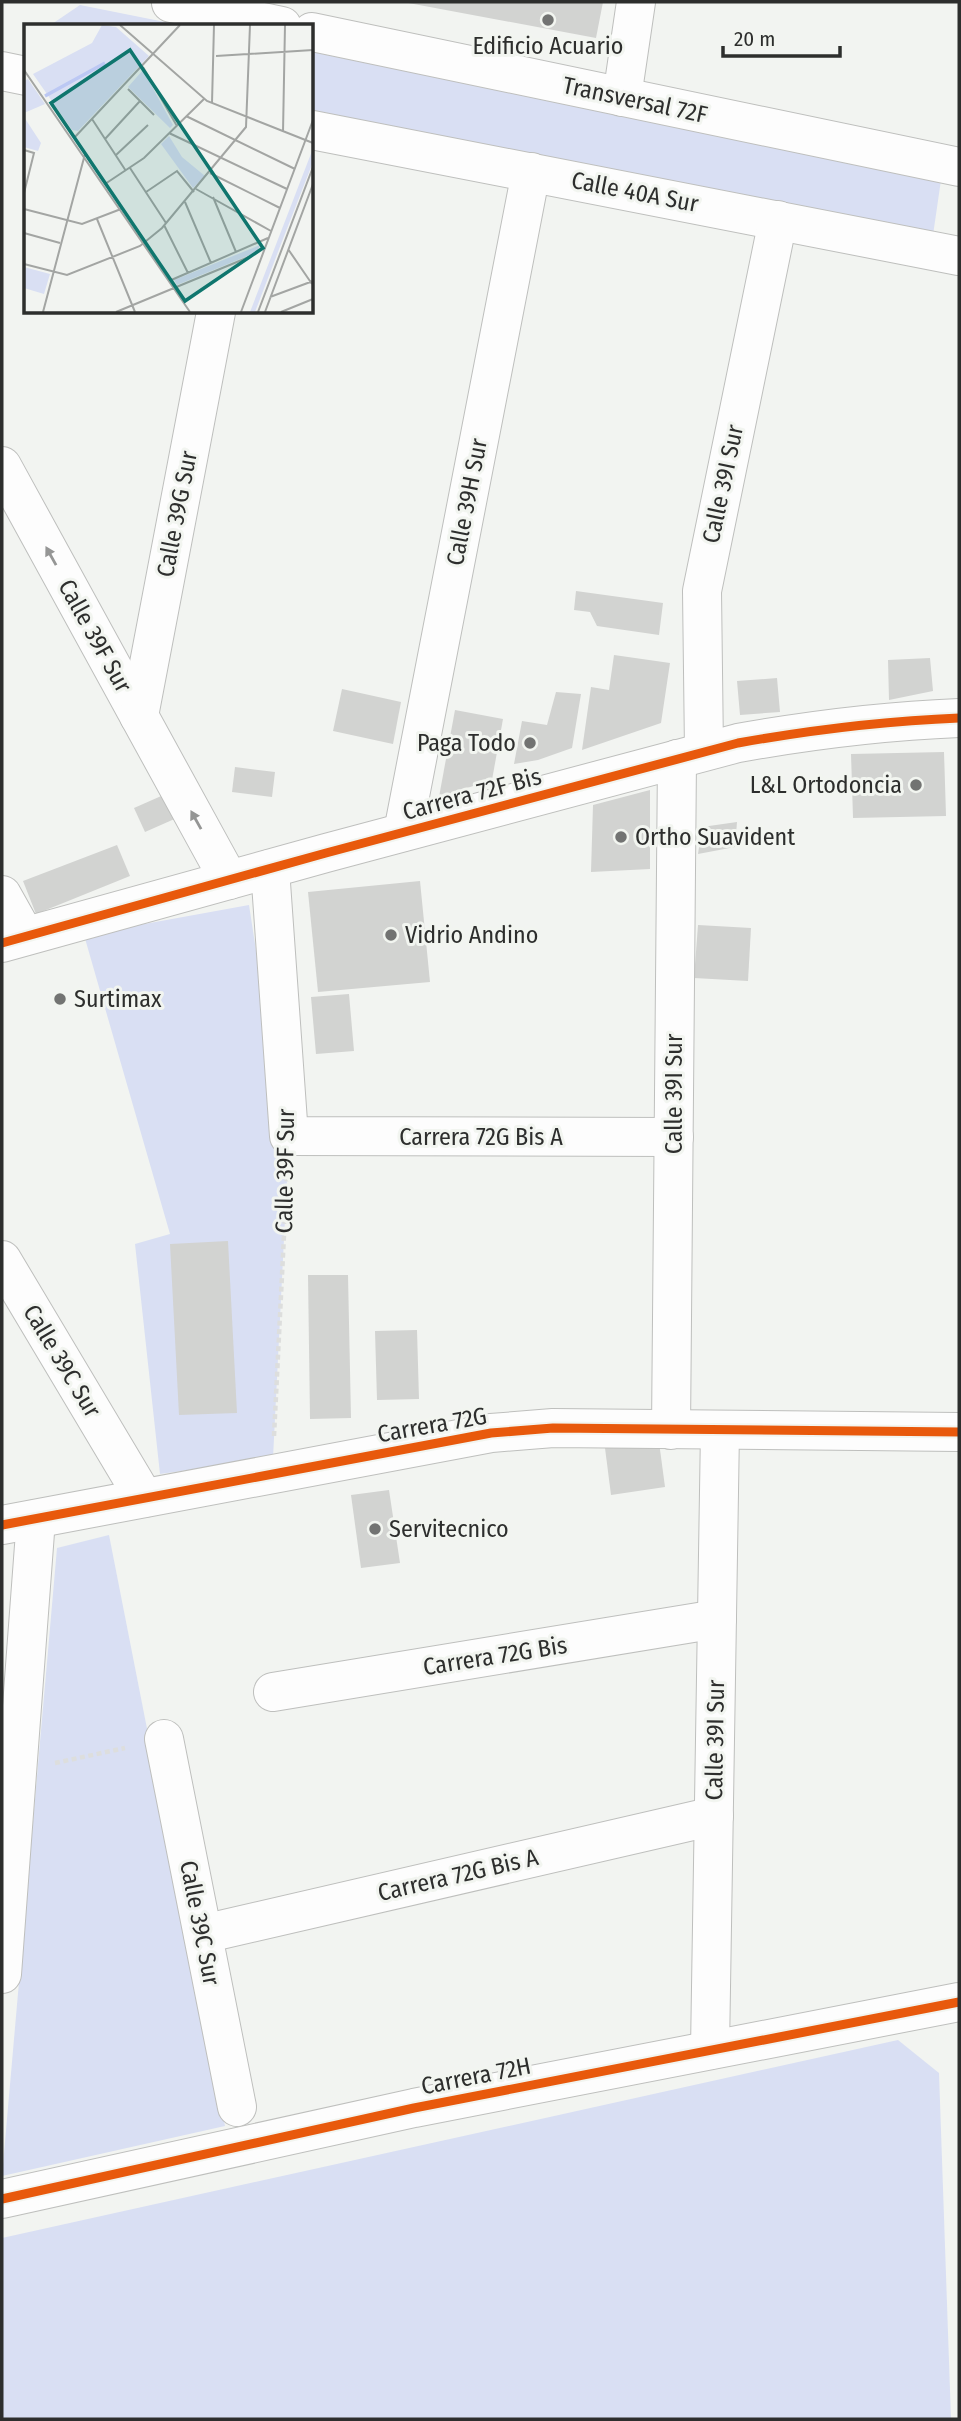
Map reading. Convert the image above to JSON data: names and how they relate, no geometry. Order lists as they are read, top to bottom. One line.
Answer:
{"streets":{"street":["Transversal 72F","Calle 40A Sur","Calle 39I Sur","Calle 39H Sur","Calle 39G Sur","Calle 39F Sur","Carrera 72F Bis","Carrera 72G Bis A","Calle 39C Sur","Carrera 72G","Carrera 72G Bis","Carrera 72H"]},"crossings":[["Calle 40A Sur","Calle 39I Sur"],["Calle 40A Sur","Calle 39H Sur"],["Calle 39I Sur","Carrera 72F Bis"],["Calle 39I Sur","Carrera 72G Bis A"],["Calle 39I Sur","Carrera 72G"],["Calle 39I Sur","Carrera 72G Bis"],["Calle 39I Sur","Carrera 72H"],["Calle 39H Sur","Carrera 72F Bis"],["Calle 39G Sur","Calle 39F Sur"],["Calle 39F Sur","Carrera 72F Bis"],["Calle 39F Sur","Carrera 72G Bis A"],["Calle 39F Sur","Carrera 72G"],["Carrera 72G Bis A","Calle 39C Sur"],["Calle 39C Sur","Carrera 72G"]],"one_way":["Calle 39F Sur"],"places":["Edificio Acuario","Paga Todo","L&L Ortodoncia","Ortho Suavident","Vidrio Andino","Surtimax","Servitecnico"],"scale_bar":"20 m"}
